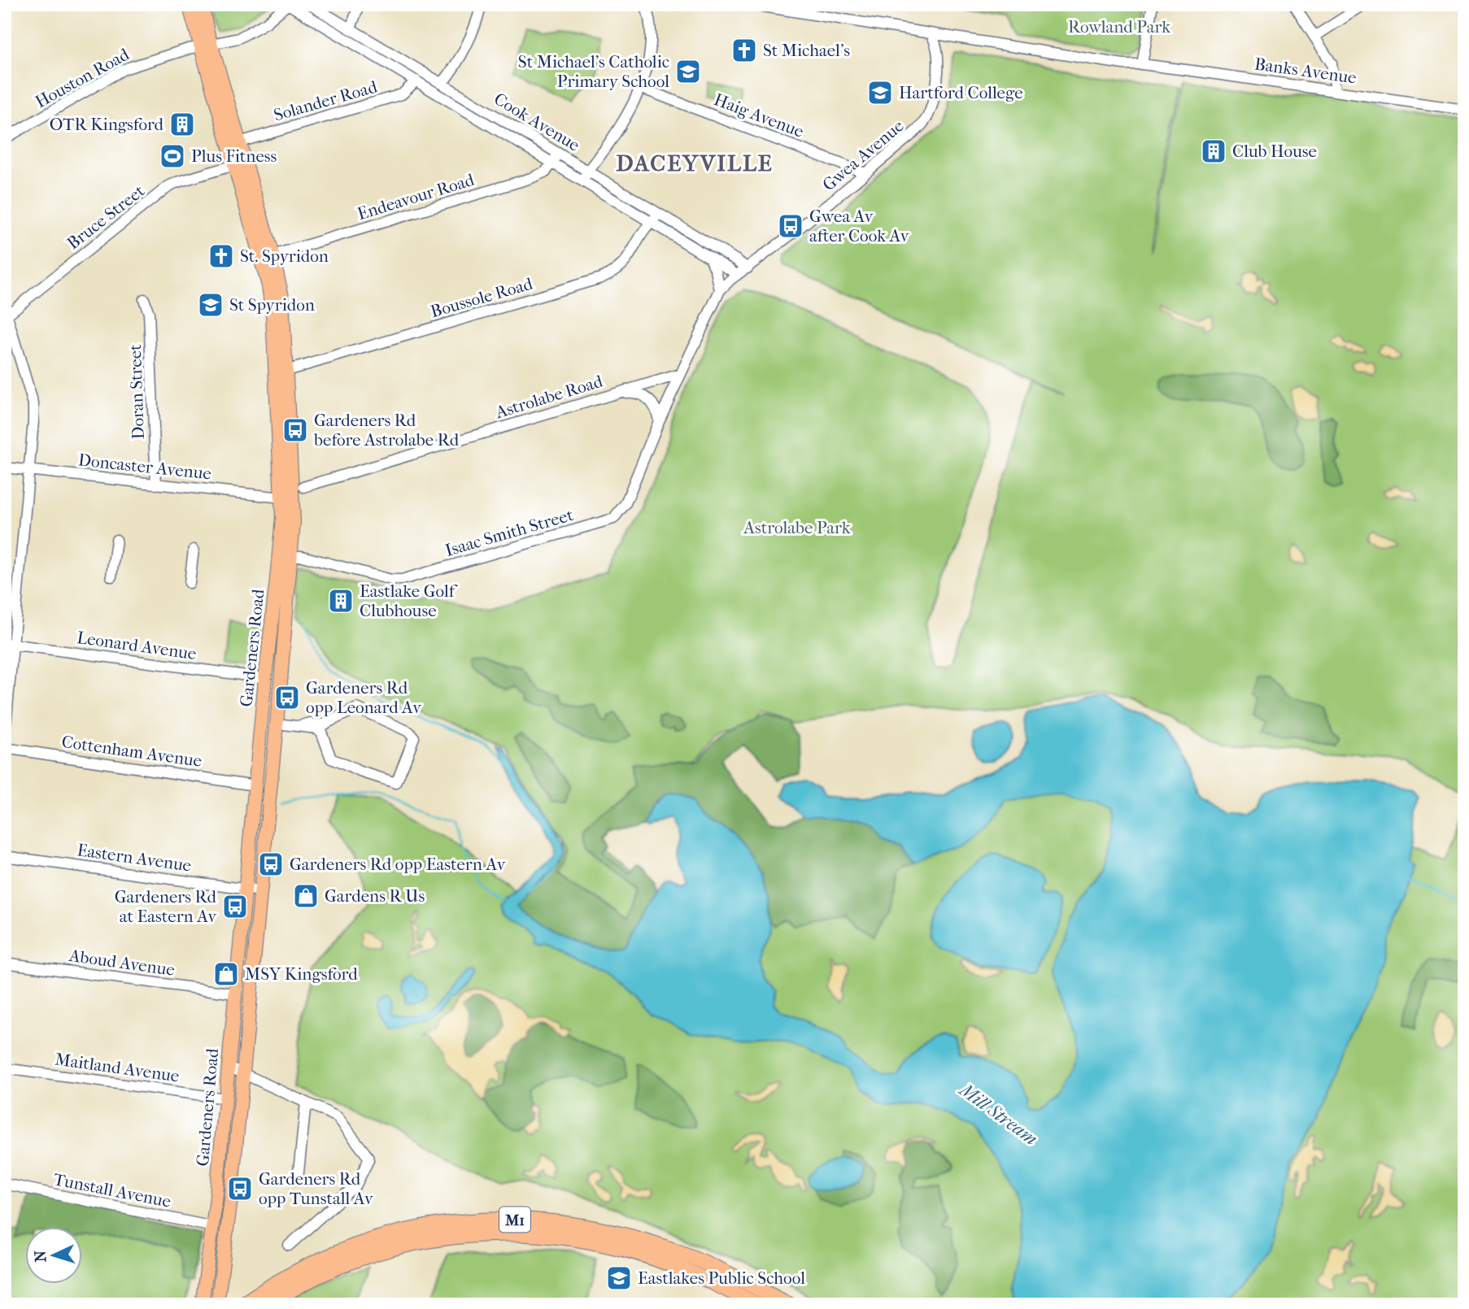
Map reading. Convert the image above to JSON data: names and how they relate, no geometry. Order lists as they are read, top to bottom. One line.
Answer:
{"streets":{"highway":["M1"],"main road":["Gardeners Road"],"street":["Banks Avenue","Houston Road","Solander Road","Haig Avenue","Cook Avenue","Gwea Avenue","Endeavour Road","Bruce Street","Boussole Road","Doran Street","Astrolabe Road","Doncaster Avenue","Isaac Smith Street","Leonard Avenue","Cottenham Avenue","Eastern Avenue","Aboud Avenue","Maitland Avenue","Tunstall Avenue"]},"crossings":[["Banks Avenue","Gwea Avenue"],["Houston Road","Cook Avenue"],["Houston Road","Gardeners Road"],["Solander Road","Cook Avenue"],["Solander Road","Gardeners Road"],["Haig Avenue","Gwea Avenue"],["Cook Avenue","Gwea Avenue"],["Cook Avenue","Endeavour Road"],["Cook Avenue","Boussole Road"],["Endeavour Road","Gardeners Road"],["Bruce Street","Gardeners Road"],["Boussole Road","Gardeners Road"],["Doran Street","Doncaster Avenue"],["Astrolabe Road","Isaac Smith Street"],["Doncaster Avenue","Gardeners Road"],["Isaac Smith Street","Gardeners Road"],["Leonard Avenue","Gardeners Road"],["Gardeners Road","Cottenham Avenue"],["Gardeners Road","Eastern Avenue"],["Gardeners Road","Aboud Avenue"],["Gardeners Road","Maitland Avenue"],["Gardeners Road","Tunstall Avenue"]],"districts":["DACEYVILLE"],"water":["Mill Stream"],"parks":["Rowland Park","Astrolabe Park"],"places":{"church":["St Michael's","St. Spyridon"],"school or university":["St Michael's Catholic Primary School","Hartford College","St Spyridon","Eastlakes Public School"],"building":["OTR Kingsford","Club House","Eastlake Golf Clubhouse"],"sports":["Plus Fitness"],"bus stop":["Gwea Av after Cook Av","Gardeners Rd before Astrolabe Rd","Gardeners Rd opp Leonard Av","Gardeners Rd opp Eastern Av","Gardeners Rd at Eastern Av","Gardeners Rd opp Tunstall Av"],"shop":["Gardens R Us","MSY Kingsford"]},"north":"left"}
